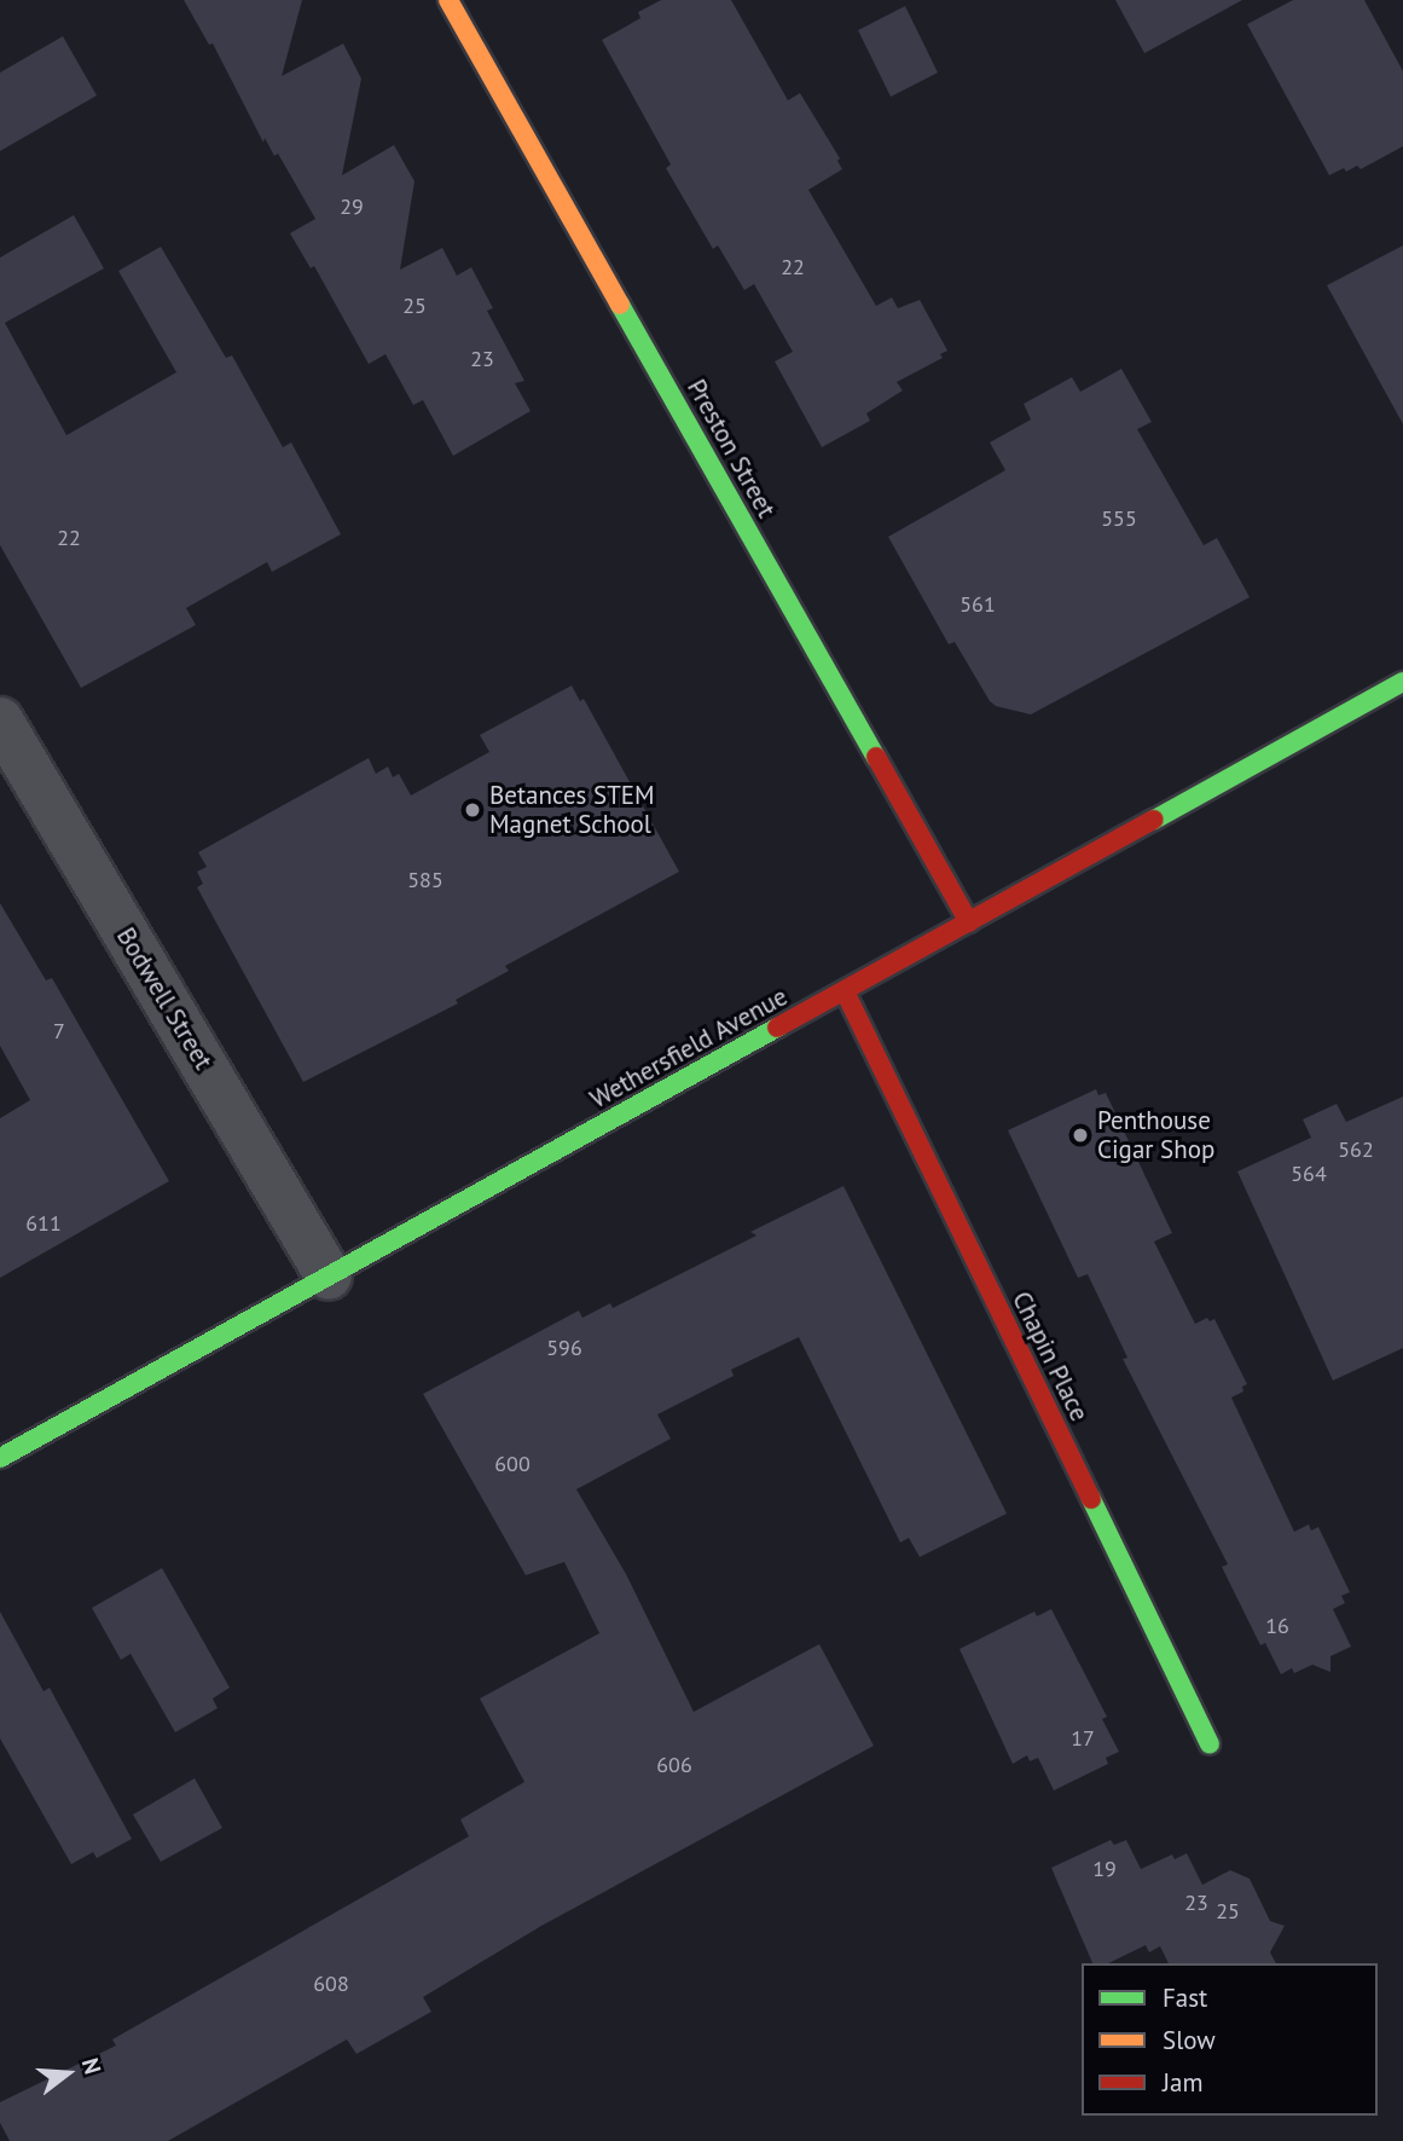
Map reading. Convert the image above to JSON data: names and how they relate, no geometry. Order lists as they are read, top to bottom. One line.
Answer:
{"streets":{"street":["Preston Street","Bodwell Street","Wethersfield Avenue","Chapin Place"]},"crossings":[["Preston Street","Wethersfield Avenue"],["Bodwell Street","Wethersfield Avenue"],["Wethersfield Avenue","Chapin Place"]],"places":["Betances STEM Magnet School","Penthouse Cigar Shop"],"house_numbers":["29","22","25","23","555","22","561","585","7","562","564","611","596","600","16","17","606","19","23","25","608"],"legend":["Fast","Slow","Jam"],"north":"right"}
